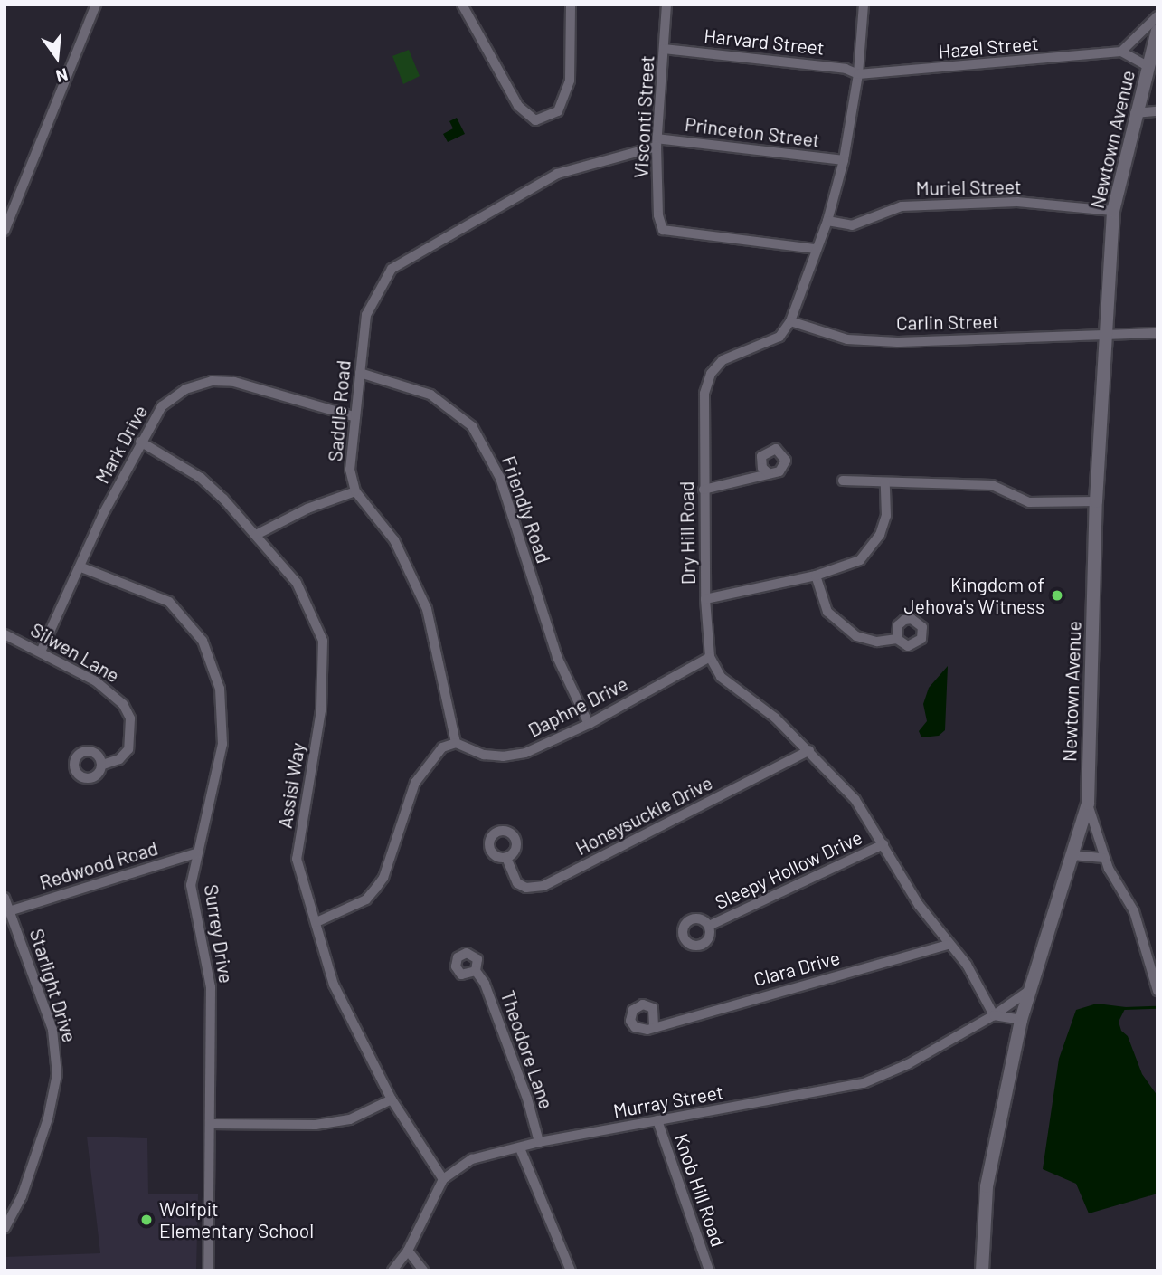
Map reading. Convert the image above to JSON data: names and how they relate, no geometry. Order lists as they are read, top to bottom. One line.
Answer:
{"streets":{"main road":["Newtown Avenue"],"street":["Harvard Street","Hazel Street","Visconti Street","Princeton Street","Muriel Street","Carlin Street","Saddle Road","Mark Drive","Friendly Road","Dry Hill Road","Silwen Lane","Daphne Drive","Assisi Way","Honeysuckle Drive","Redwood Road","Sleepy Hollow Drive","Surrey Drive","Clara Drive","Starlight Drive","Theodore Lane","Murray Street","Knob Hill Road"]},"crossings":[["Harvard Street","Hazel Street"],["Harvard Street","Visconti Street"],["Harvard Street","Dry Hill Road"],["Hazel Street","Dry Hill Road"],["Visconti Street","Princeton Street"],["Visconti Street","Saddle Road"],["Visconti Street","Dry Hill Road"],["Princeton Street","Saddle Road"],["Princeton Street","Dry Hill Road"],["Newtown Avenue","Muriel Street"],["Newtown Avenue","Carlin Street"],["Newtown Avenue","Murray Street"],["Muriel Street","Dry Hill Road"],["Carlin Street","Dry Hill Road"],["Saddle Road","Mark Drive"],["Saddle Road","Friendly Road"],["Saddle Road","Daphne Drive"],["Mark Drive","Silwen Lane"],["Mark Drive","Assisi Way"],["Mark Drive","Surrey Drive"],["Friendly Road","Daphne Drive"],["Dry Hill Road","Daphne Drive"],["Assisi Way","Murray Street"],["Redwood Road","Surrey Drive"],["Redwood Road","Starlight Drive"],["Theodore Lane","Murray Street"],["Murray Street","Knob Hill Road"]],"places":["Kingdom of Jehova's Witness","Wolfpit Elementary School"],"north":"bottom"}
